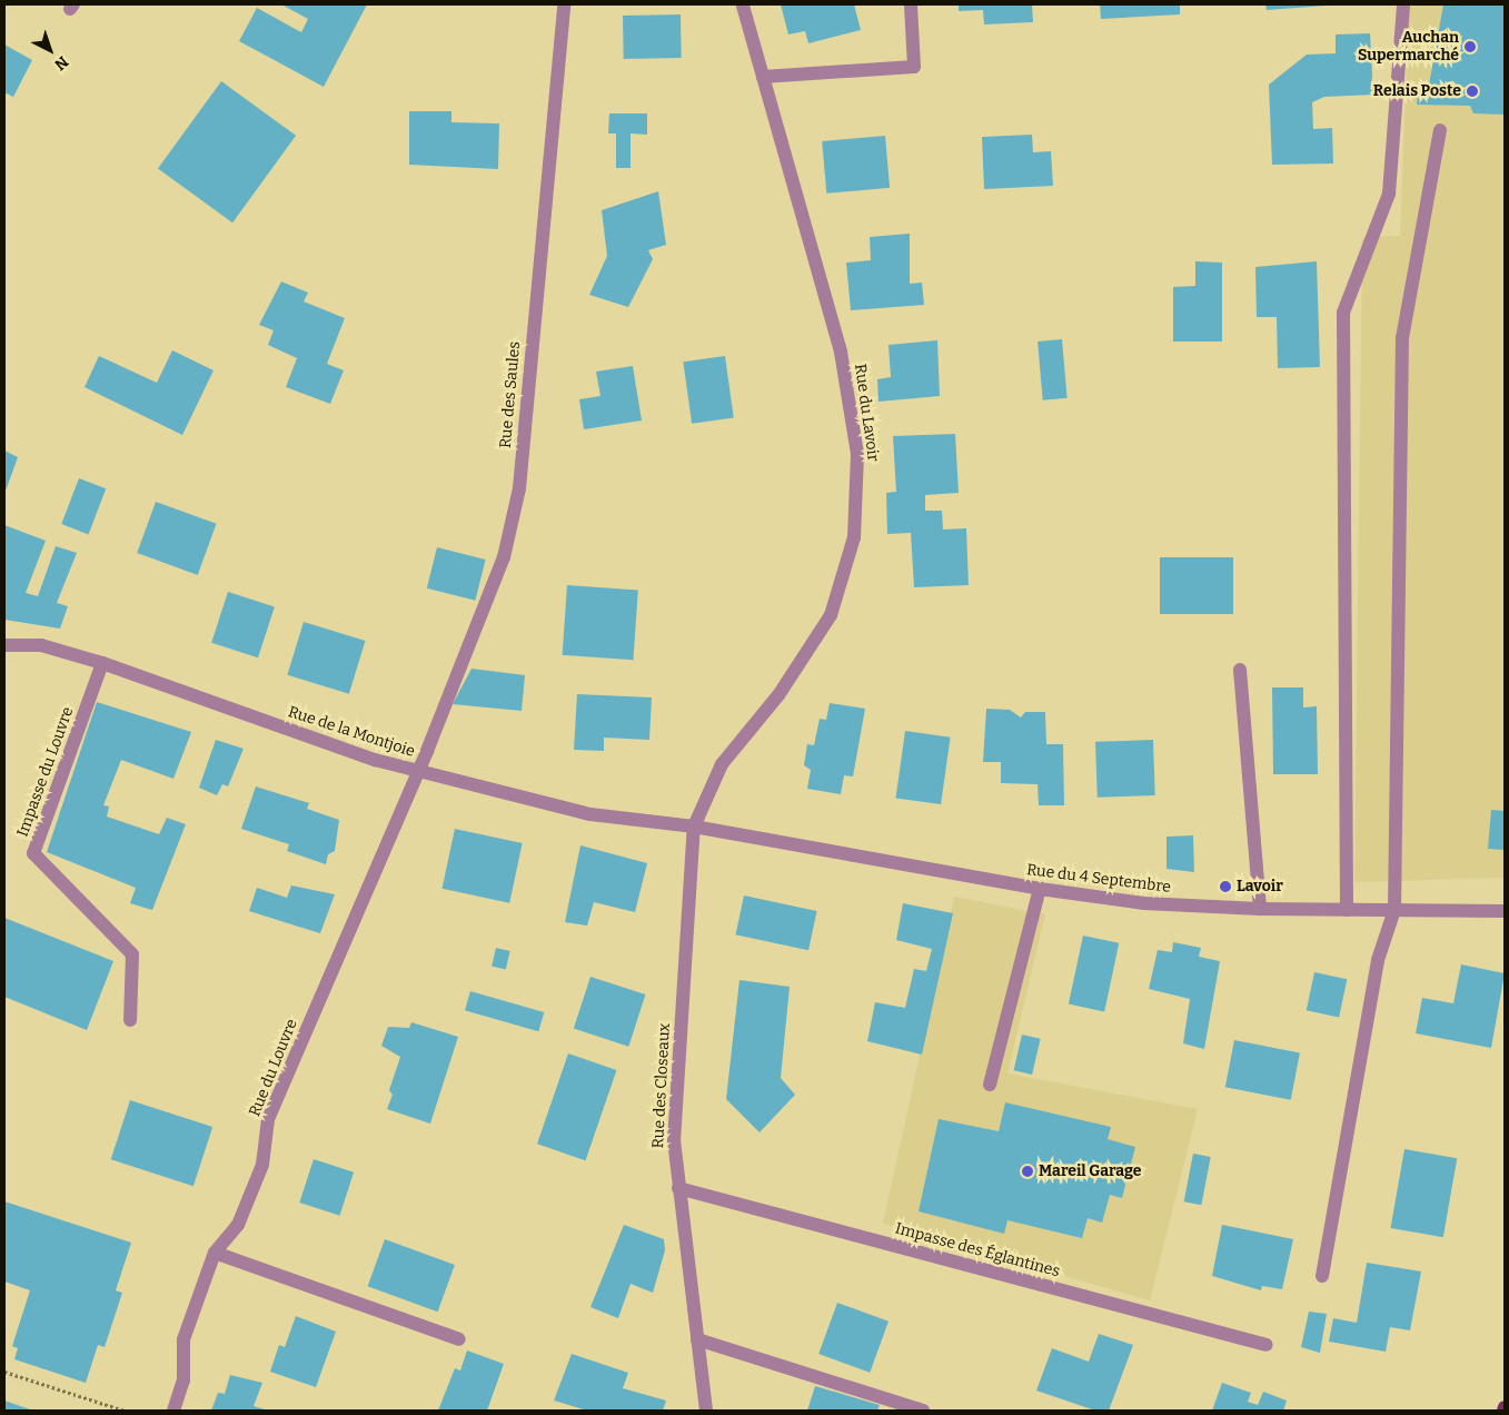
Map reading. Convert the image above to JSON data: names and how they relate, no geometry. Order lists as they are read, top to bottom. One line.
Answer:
{"streets":{"street":["Rue des Saules","Rue du Lavoir","Rue de la Montjoie","Impasse du Louvre","Rue du 4 Septembre","Rue du Louvre","Rue des Closeaux","Impasse des Églantines"]},"crossings":[["Rue des Saules","Rue de la Montjoie"],["Rue des Saules","Rue du Louvre"],["Rue du Lavoir","Rue de la Montjoie"],["Rue du Lavoir","Rue du 4 Septembre"],["Rue du Lavoir","Rue des Closeaux"],["Rue de la Montjoie","Impasse du Louvre"],["Rue de la Montjoie","Rue du 4 Septembre"],["Rue de la Montjoie","Rue du Louvre"],["Rue de la Montjoie","Rue des Closeaux"],["Rue du 4 Septembre","Rue des Closeaux"],["Rue des Closeaux","Impasse des Églantines"]],"places":["Auchan Supermarché","Relais Poste","Lavoir","Mareil Garage"],"north":"bottom right"}
